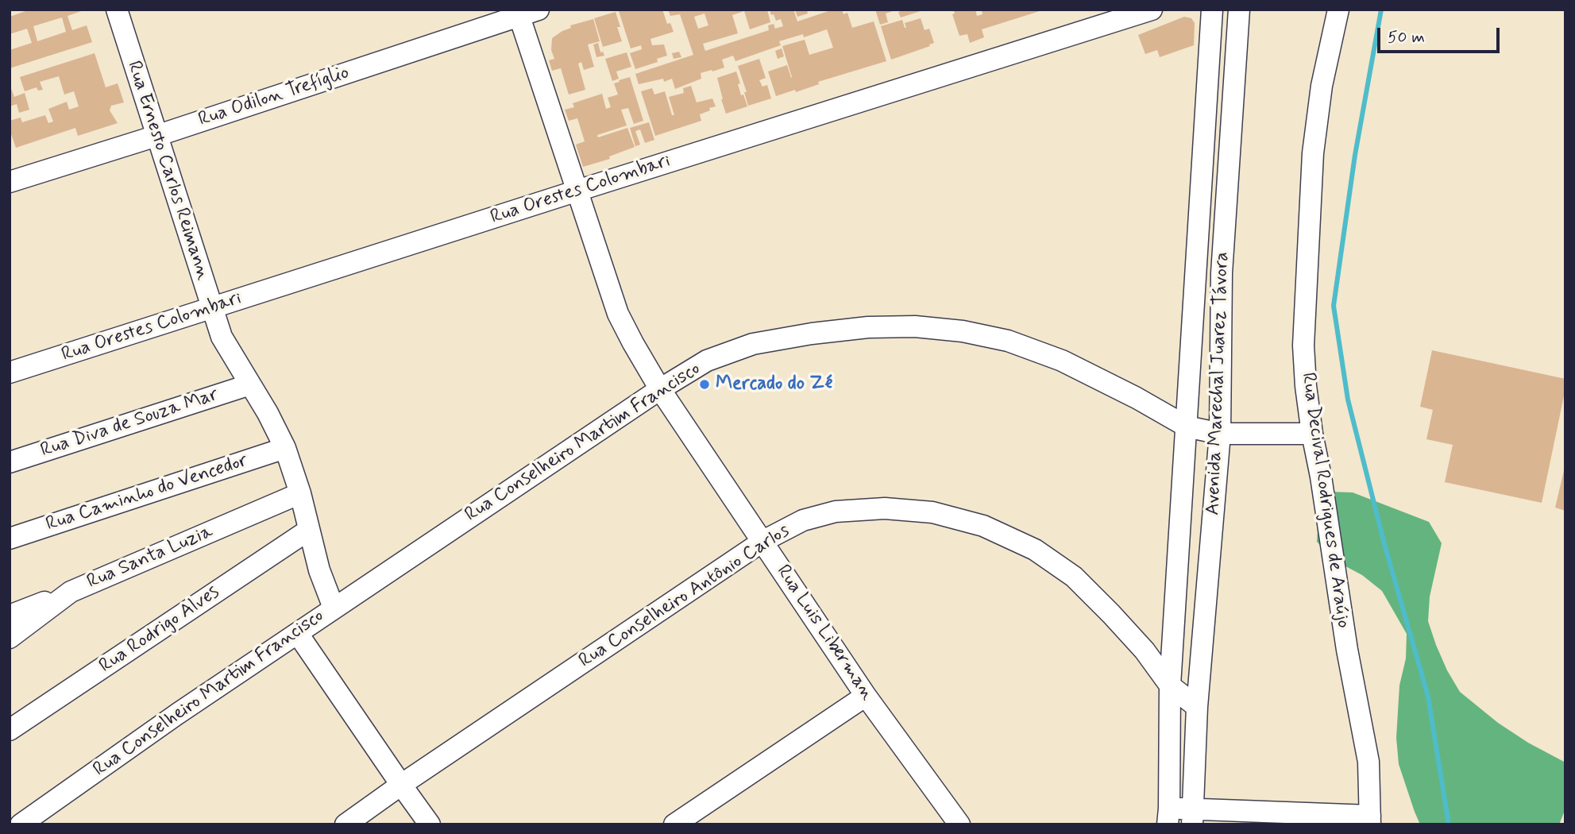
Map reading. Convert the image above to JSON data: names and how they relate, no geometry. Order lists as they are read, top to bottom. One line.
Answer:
{"streets":{"street":["Rua Odilon Trefíglio","Rua Ernesto Carlos Reimann","Rua Orestes Colombari","Avenida Marechal Juarez Távora","Rua Diva de Souza Mar","Rua Conselheiro Martim Francisco","Rua Caminho do Vencedor","Rua Decival Rodrigues de Araújo","Rua Santa Luzia","Rua Conselheiro Antônio Carlos","Rua Rodrigo Alves","Rua Luis Liberman"]},"crossings":[["Rua Odilon Trefíglio","Rua Ernesto Carlos Reimann"],["Rua Odilon Trefíglio","Rua Luis Liberman"],["Rua Ernesto Carlos Reimann","Rua Orestes Colombari"],["Rua Ernesto Carlos Reimann","Rua Diva de Souza Mar"],["Rua Ernesto Carlos Reimann","Rua Conselheiro Martim Francisco"],["Rua Ernesto Carlos Reimann","Rua Caminho do Vencedor"],["Rua Ernesto Carlos Reimann","Rua Santa Luzia"],["Rua Ernesto Carlos Reimann","Rua Rodrigo Alves"],["Rua Orestes Colombari","Rua Luis Liberman"],["Avenida Marechal Juarez Távora","Rua Conselheiro Martim Francisco"],["Avenida Marechal Juarez Távora","Rua Conselheiro Antônio Carlos"],["Rua Conselheiro Martim Francisco","Rua Decival Rodrigues de Araújo"],["Rua Conselheiro Martim Francisco","Rua Luis Liberman"],["Rua Conselheiro Antônio Carlos","Rua Luis Liberman"]],"places":["Mercado do Zé"],"scale_bar":"50 m"}
